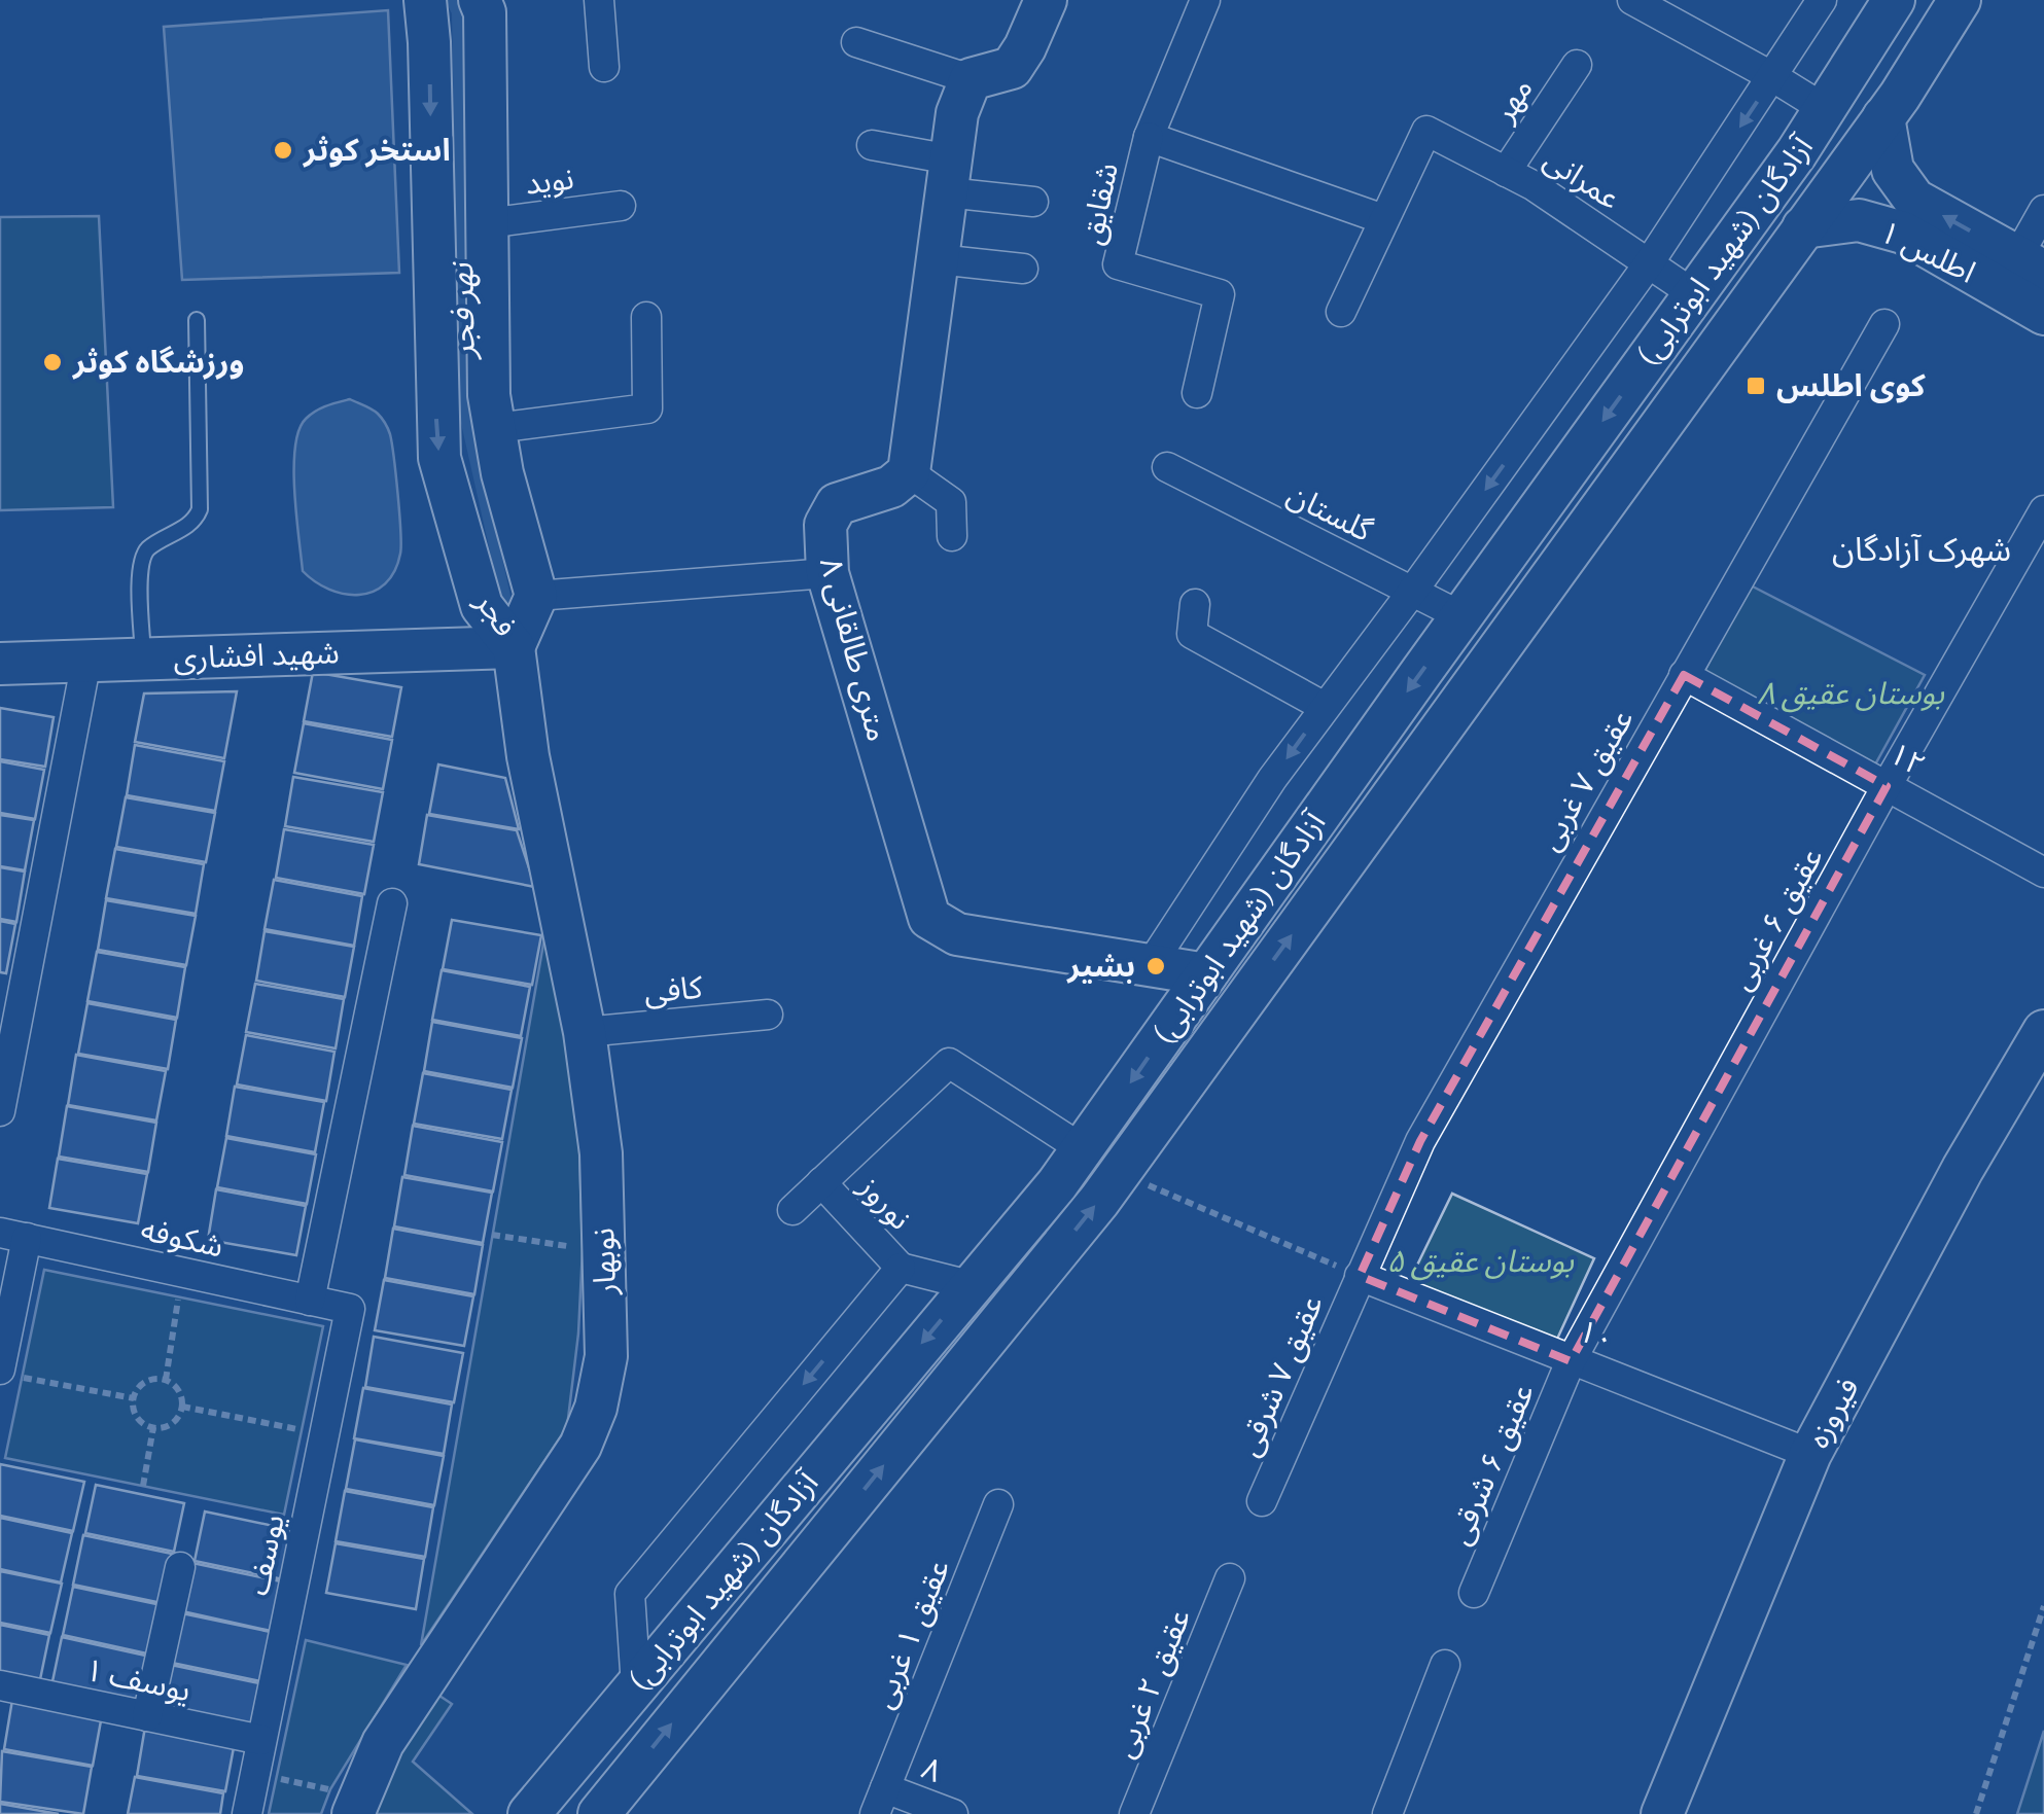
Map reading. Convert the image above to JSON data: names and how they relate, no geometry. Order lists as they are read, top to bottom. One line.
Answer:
{"streets":{"street":["مهر","عمرانی","نوید","شقایق","آزادگان (شهید ابوترابی)","اطلس ۱","گلستان","فجر","۸ متری طالقانی","شهید افشاری","۱۲","عقیق ۷ غربی","عقیق ۶ غربی","کافی","نوروز","شکوفه","نوبهار","۱۰","عقیق ۷ شرقی","فیروزه","عقیق ۶ شرقی","یوسف","عقیق ۱ غربی","یوسف ۱","عقیق ۲ غربی","۸"]},"crossings":[["مهر","عمرانی"],["عمرانی","آزادگان (شهید ابوترابی)"],["نوید","فجر"],["آزادگان (شهید ابوترابی)","اطلس ۱"],["آزادگان (شهید ابوترابی)","گلستان"],["آزادگان (شهید ابوترابی)","۸ متری طالقانی"],["فجر","شهید افشاری"],["فجر","نوبهار"],["شهید افشاری","نوبهار"],["۱۲","عقیق ۷ غربی"],["۱۲","عقیق ۶ غربی"],["عقیق ۷ غربی","۱۰"],["عقیق ۷ غربی","عقیق ۷ شرقی"],["عقیق ۶ غربی","۱۰"],["عقیق ۶ غربی","عقیق ۶ شرقی"],["کافی","نوبهار"],["شکوفه","یوسف"],["۱۰","عقیق ۷ شرقی"],["۱۰","فیروزه"],["۱۰","عقیق ۶ شرقی"],["یوسف","یوسف ۱"],["عقیق ۱ غربی","۸"]],"one_way":["اطلس ۱"],"districts":["شهرک آزادگان"],"water":["نهر فجر"],"parks":["بوستان عقیق ۸","بوستان عقیق ۵"],"places":{"other":["استخر کوثر","ورزشگاه کوثر","بشیر"],"transit":["کوی اطلس"]}}
